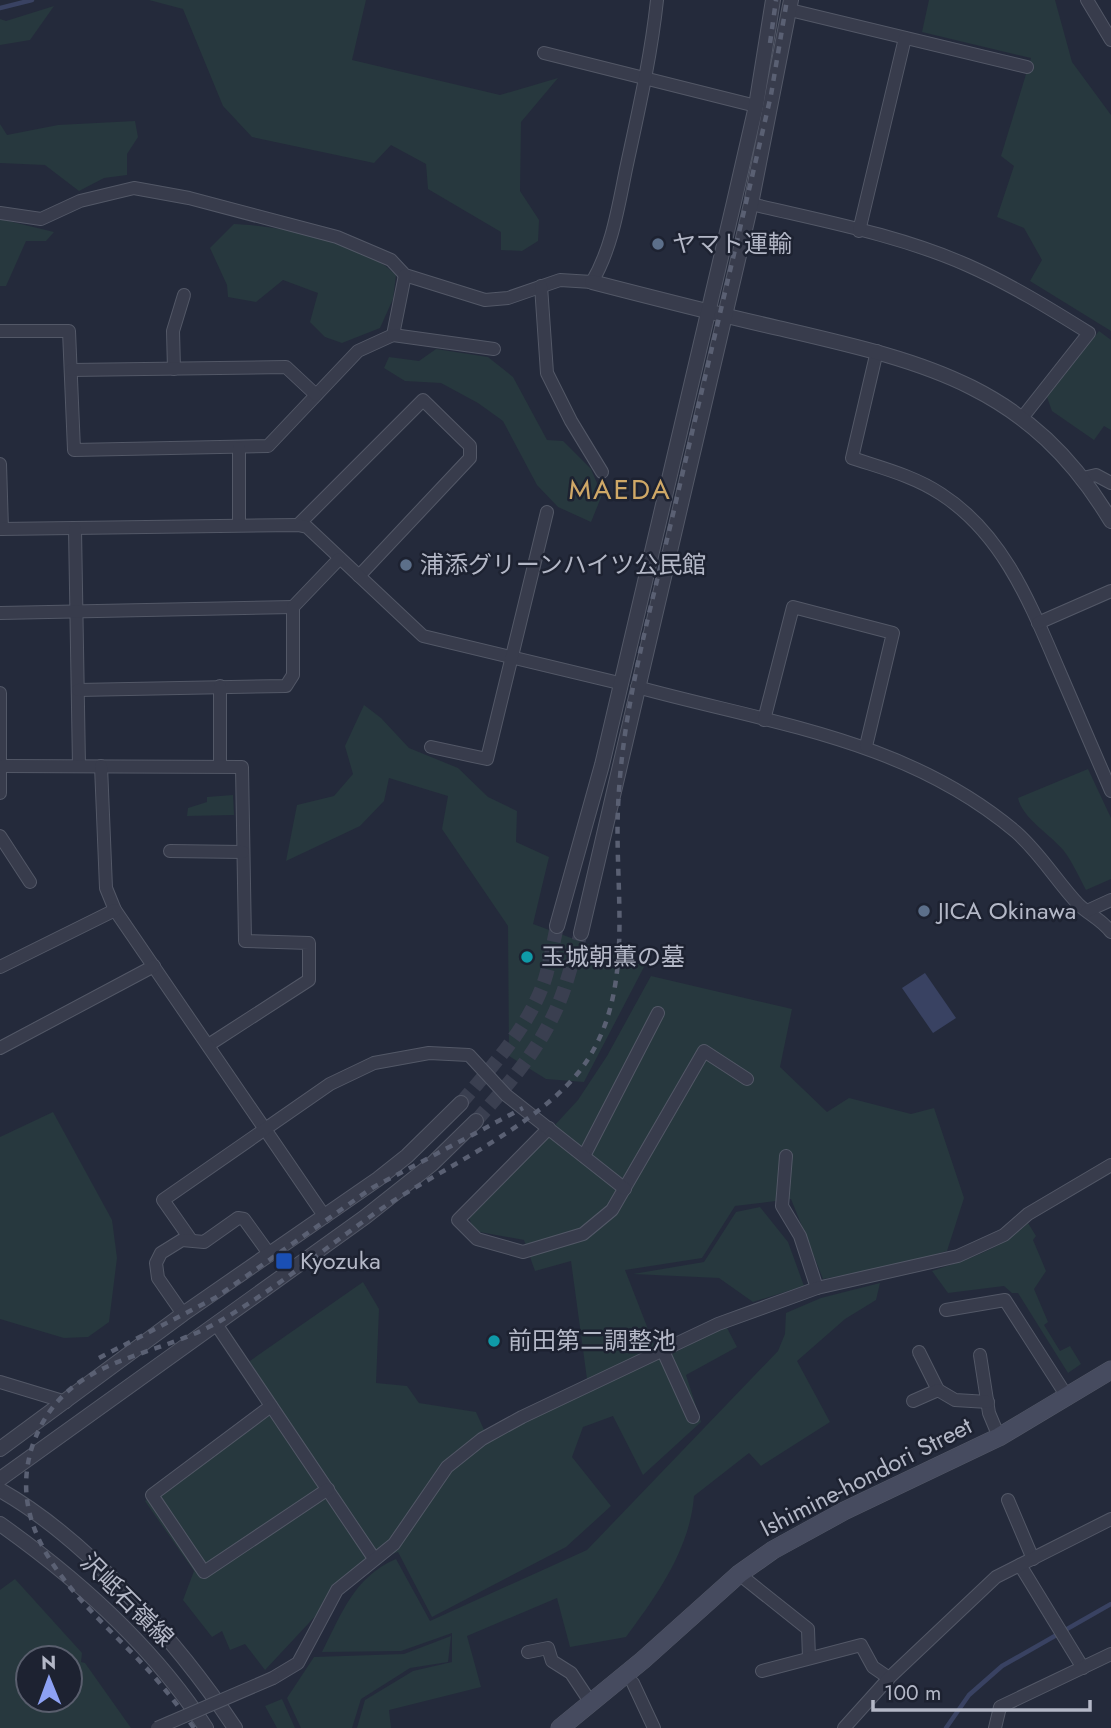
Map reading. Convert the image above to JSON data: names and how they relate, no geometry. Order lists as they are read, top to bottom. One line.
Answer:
{"streets":{"main road":["Ishimine-hondori Street"],"street":["沢岻石嶺線"]},"districts":["MAEDA"],"places":{"other":["ヤマト運輸","浦添グリーンハイツ公民館","JICA Okinawa","玉城朝薫の墓","前田第二調整池"],"transit":["Kyozuka"]},"scale_bar":"100 m","north":"top"}
